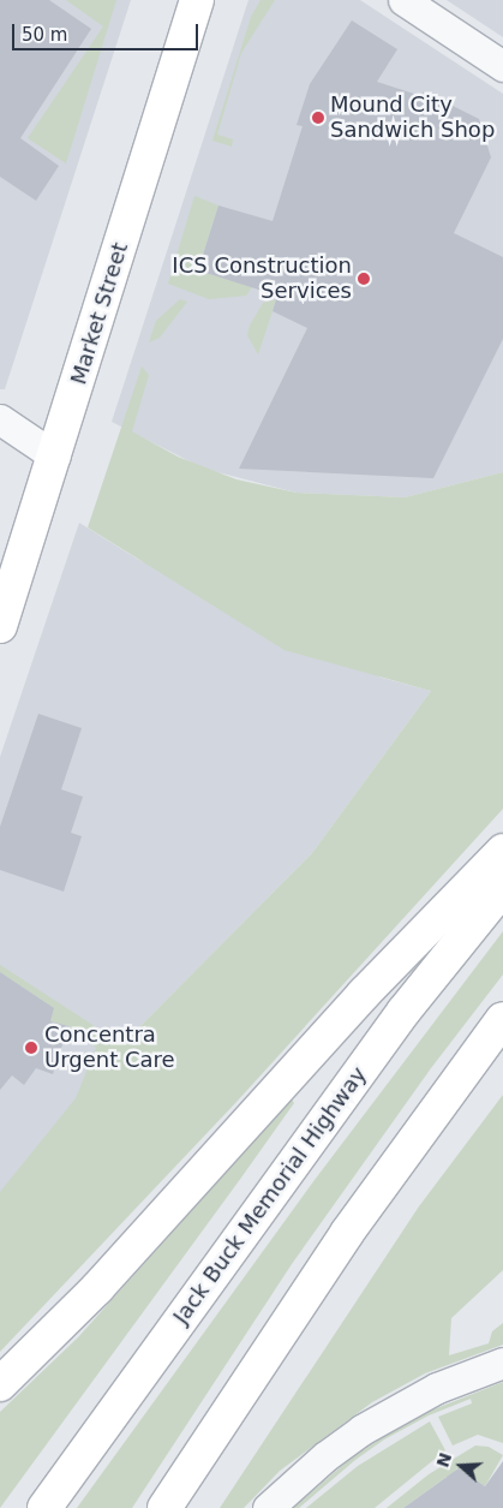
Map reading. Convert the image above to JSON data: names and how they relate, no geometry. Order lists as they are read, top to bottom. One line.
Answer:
{"streets":{"main road":["Market Street","Jack Buck Memorial Highway"]},"places":["Mound City Sandwich Shop","ICS Construction Services","Concentra Urgent Care"],"scale_bar":"50 m","north":"left"}
